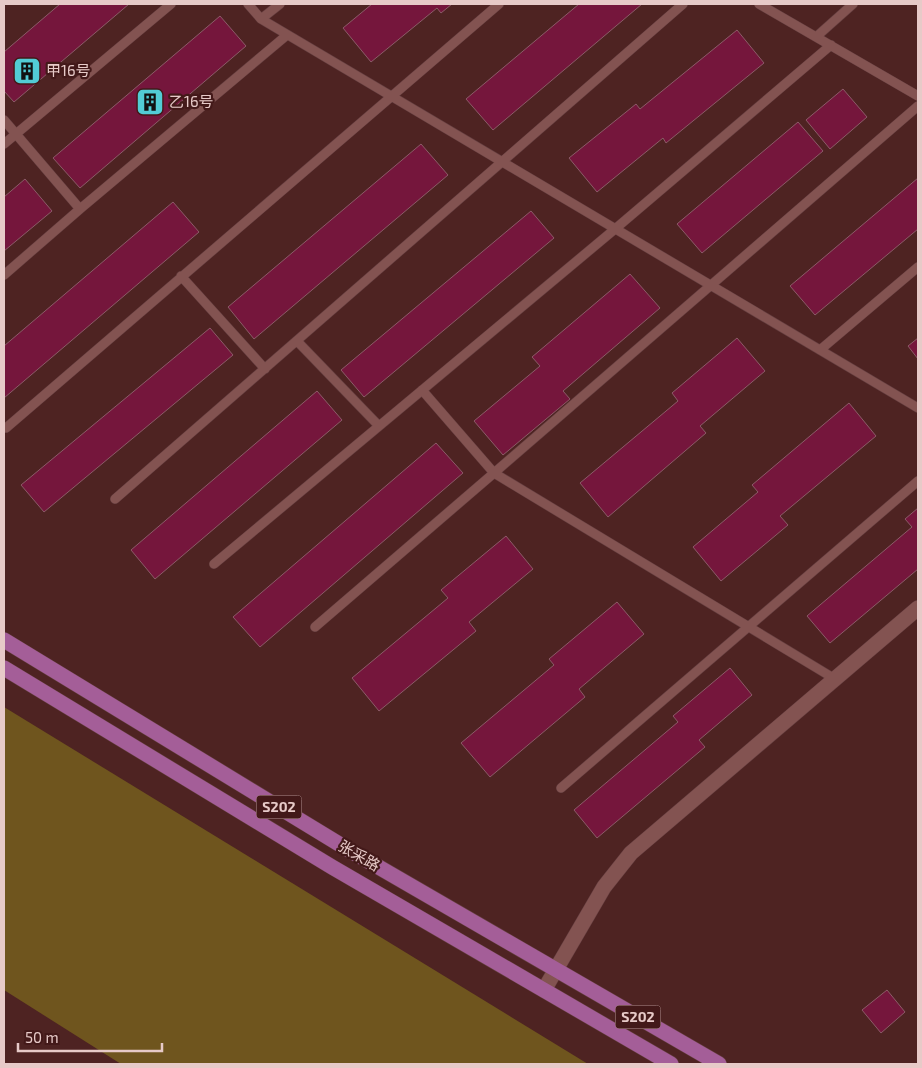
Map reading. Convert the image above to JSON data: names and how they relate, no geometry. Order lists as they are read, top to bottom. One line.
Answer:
{"streets":{"main road":["S202","张采路"]},"places":{"building":["甲16号","乙16号"]},"scale_bar":"50 m"}
